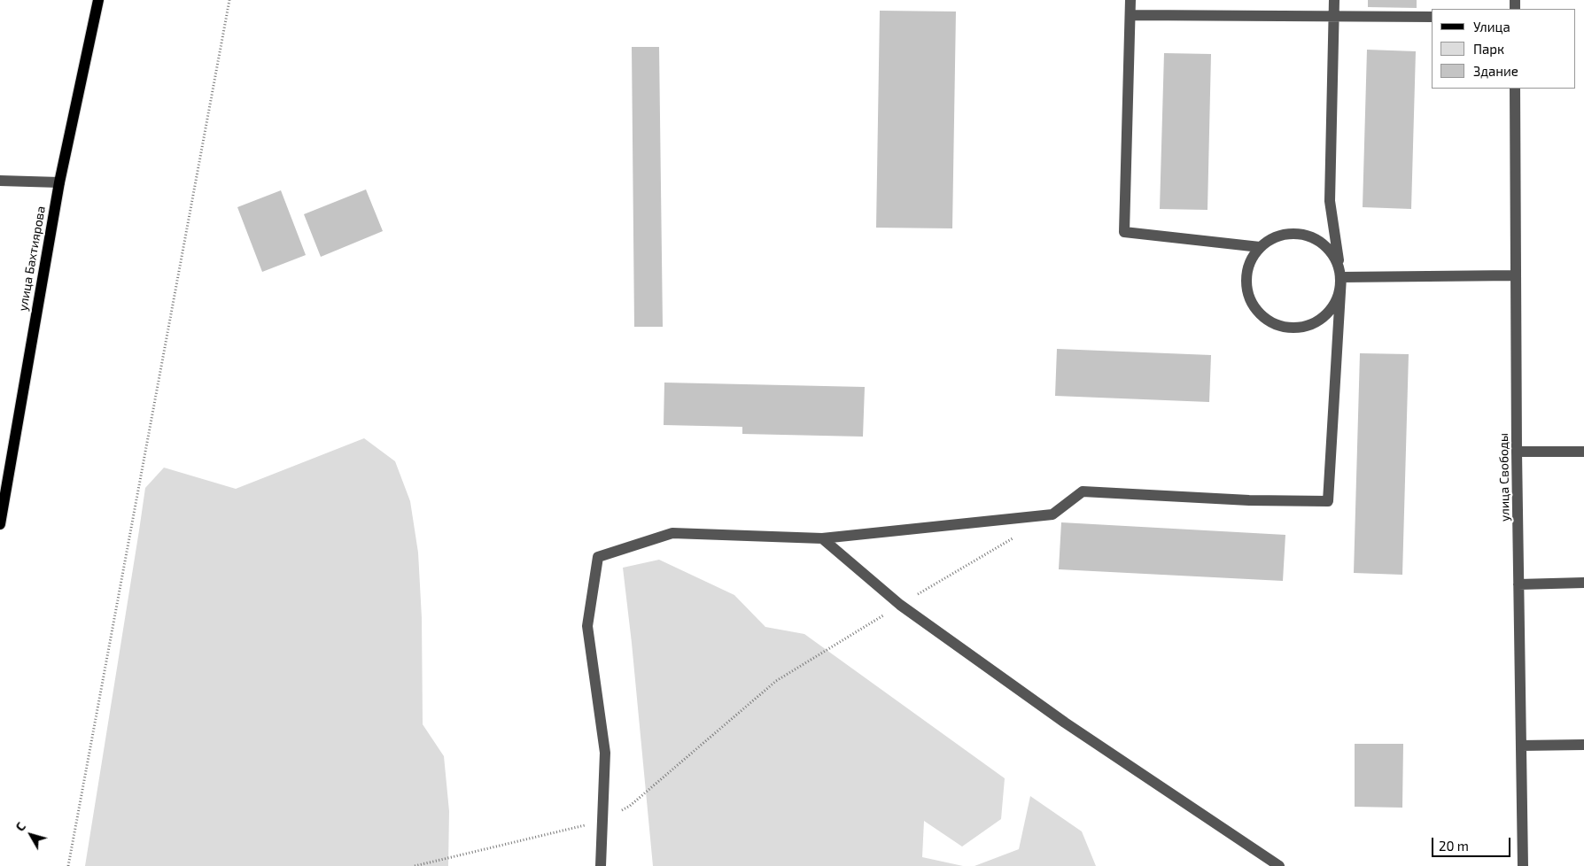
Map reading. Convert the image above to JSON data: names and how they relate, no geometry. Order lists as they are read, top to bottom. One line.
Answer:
{"streets":{"main road":["улица Бахтиярова"],"street":["улица Свободы"]},"legend":["Улица","Парк","Здание"],"scale_bar":"20 m","north":"top left"}
